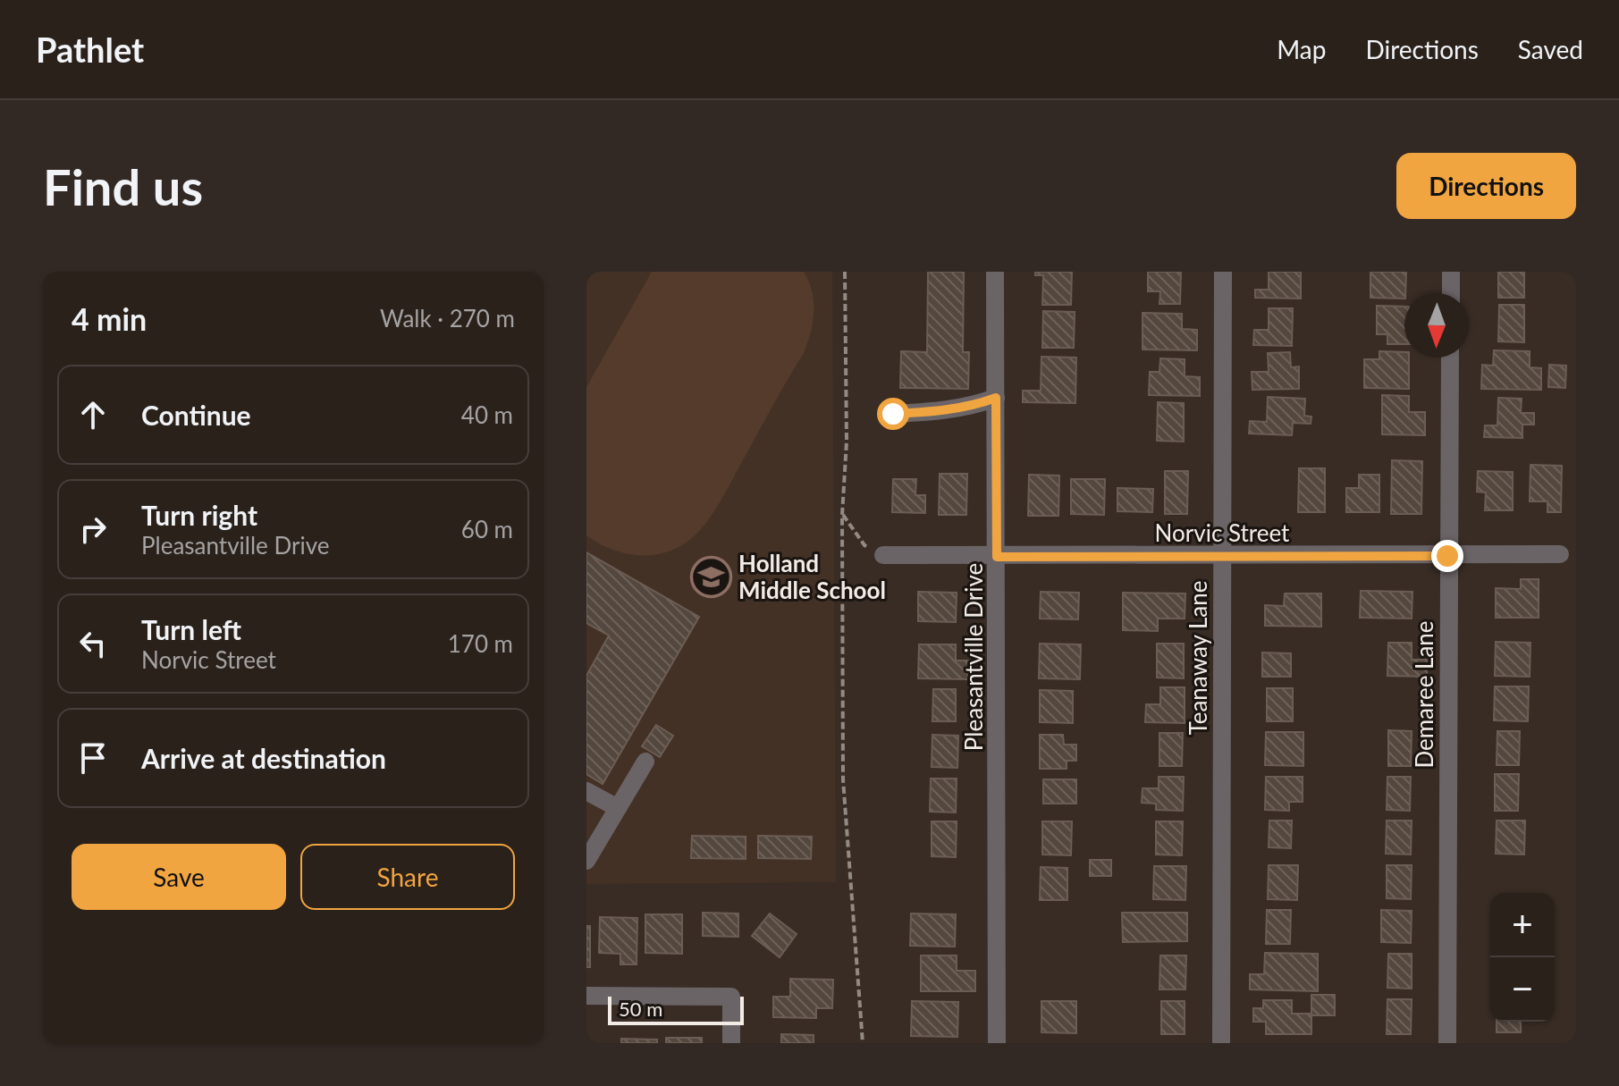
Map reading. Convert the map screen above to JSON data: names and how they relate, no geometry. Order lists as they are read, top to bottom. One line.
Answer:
{"streets":{"street":["Norvic Street","Pleasantville Drive","Teanaway Lane","Demaree Lane"]},"crossings":[["Norvic Street","Pleasantville Drive"],["Norvic Street","Teanaway Lane"],["Norvic Street","Demaree Lane"]],"places":{"school or university":["Holland Middle School"]},"scale_bar":"50 m","north":"bottom","page":{"header":"Pathlet","nav":["Map","Directions","Saved"],"buttons":["Directions",["Save","Share"]],"title":"Find us","heading":["4 min","Walk · 270 m"],"list":[["Continue","40 m"],["Turn right","Pleasantville Drive","60 m"],["Turn left","Norvic Street","170 m"],"Arrive at destination"],"map_buttons":["+","−"],"scale":"50 m"}}
